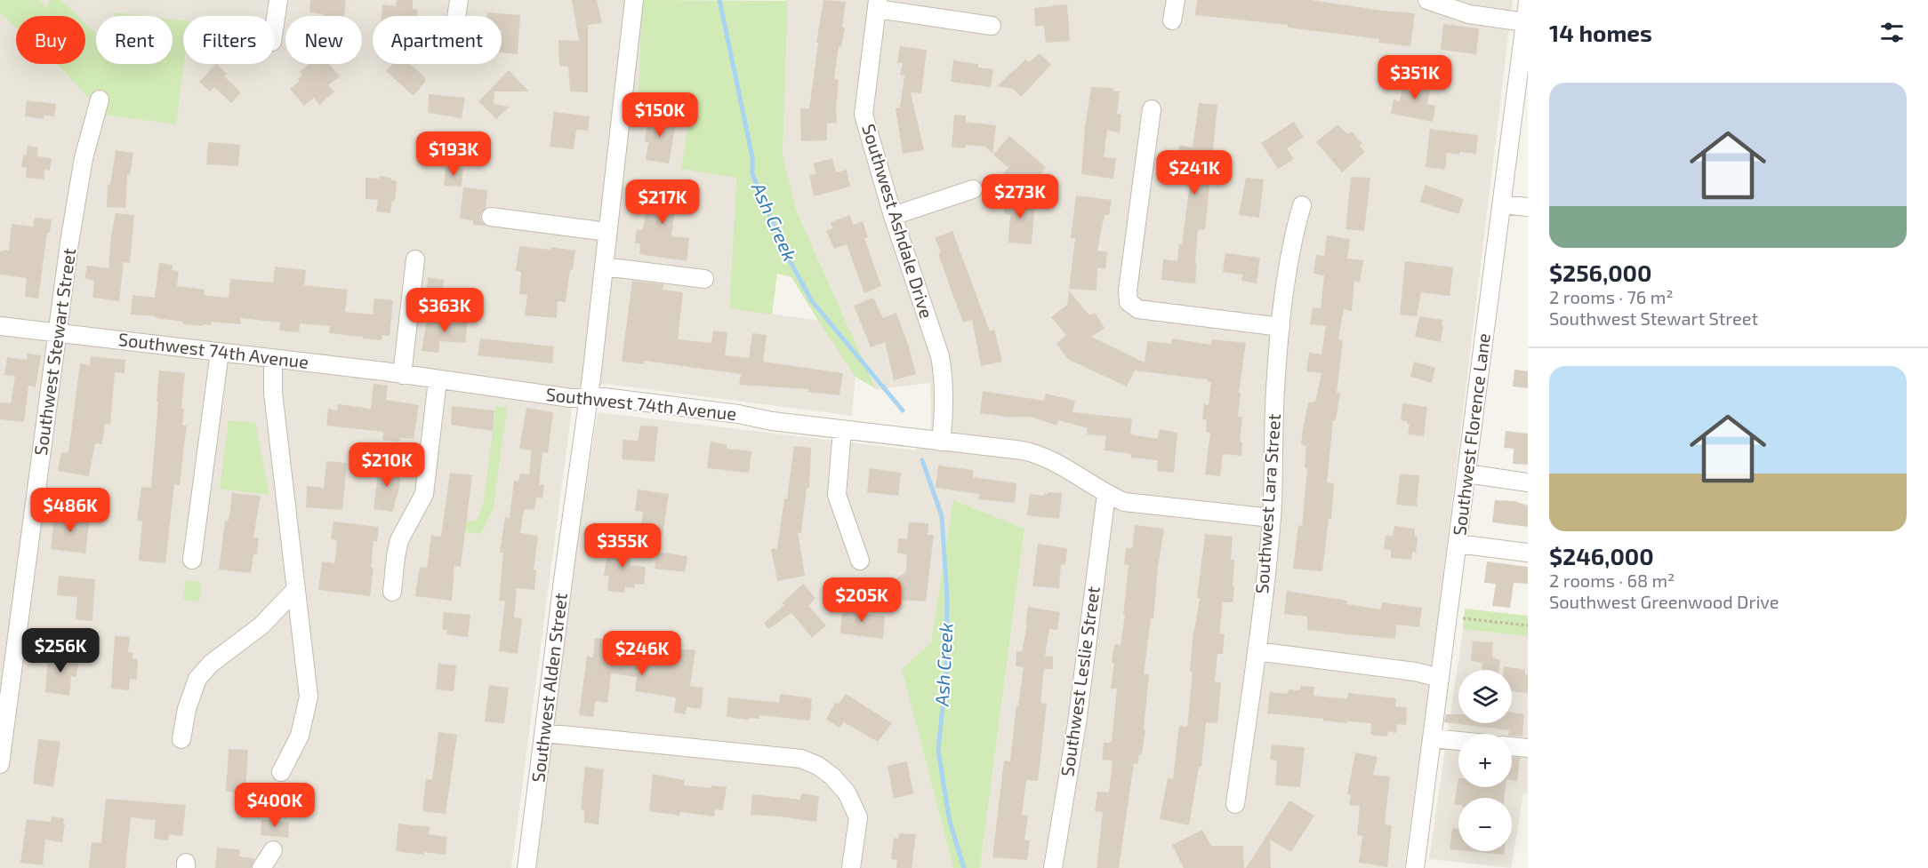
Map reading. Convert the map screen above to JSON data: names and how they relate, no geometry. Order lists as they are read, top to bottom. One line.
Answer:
{"streets":{"street":["Southwest Ashdale Drive","Southwest 74th Avenue","Southwest Stewart Street","Southwest Florence Lane","Southwest Lara Street","Southwest Leslie Street","Southwest Alden Street"]},"crossings":[["Southwest Ashdale Drive","Southwest 74th Avenue"],["Southwest 74th Avenue","Southwest Stewart Street"],["Southwest 74th Avenue","Southwest Lara Street"],["Southwest 74th Avenue","Southwest Leslie Street"],["Southwest 74th Avenue","Southwest Alden Street"]],"water":["Ash Creek"],"page":{"heading":"14 homes","chip":["Buy","Rent","Filters","New","Apartment"],"price":["$351K","$150K","$193K","$241K","$273K","$217K","$363K","$210K","$486K","$355K","$205K","$256K","$246K","$400K"],"list":[{"name":"$256,000","note":"2 rooms · 76 m² · Southwest Stewart Street"},{"name":"$246,000","note":"2 rooms · 68 m² · Southwest Greenwood Drive"}],"map_buttons":["+","−"]}}
